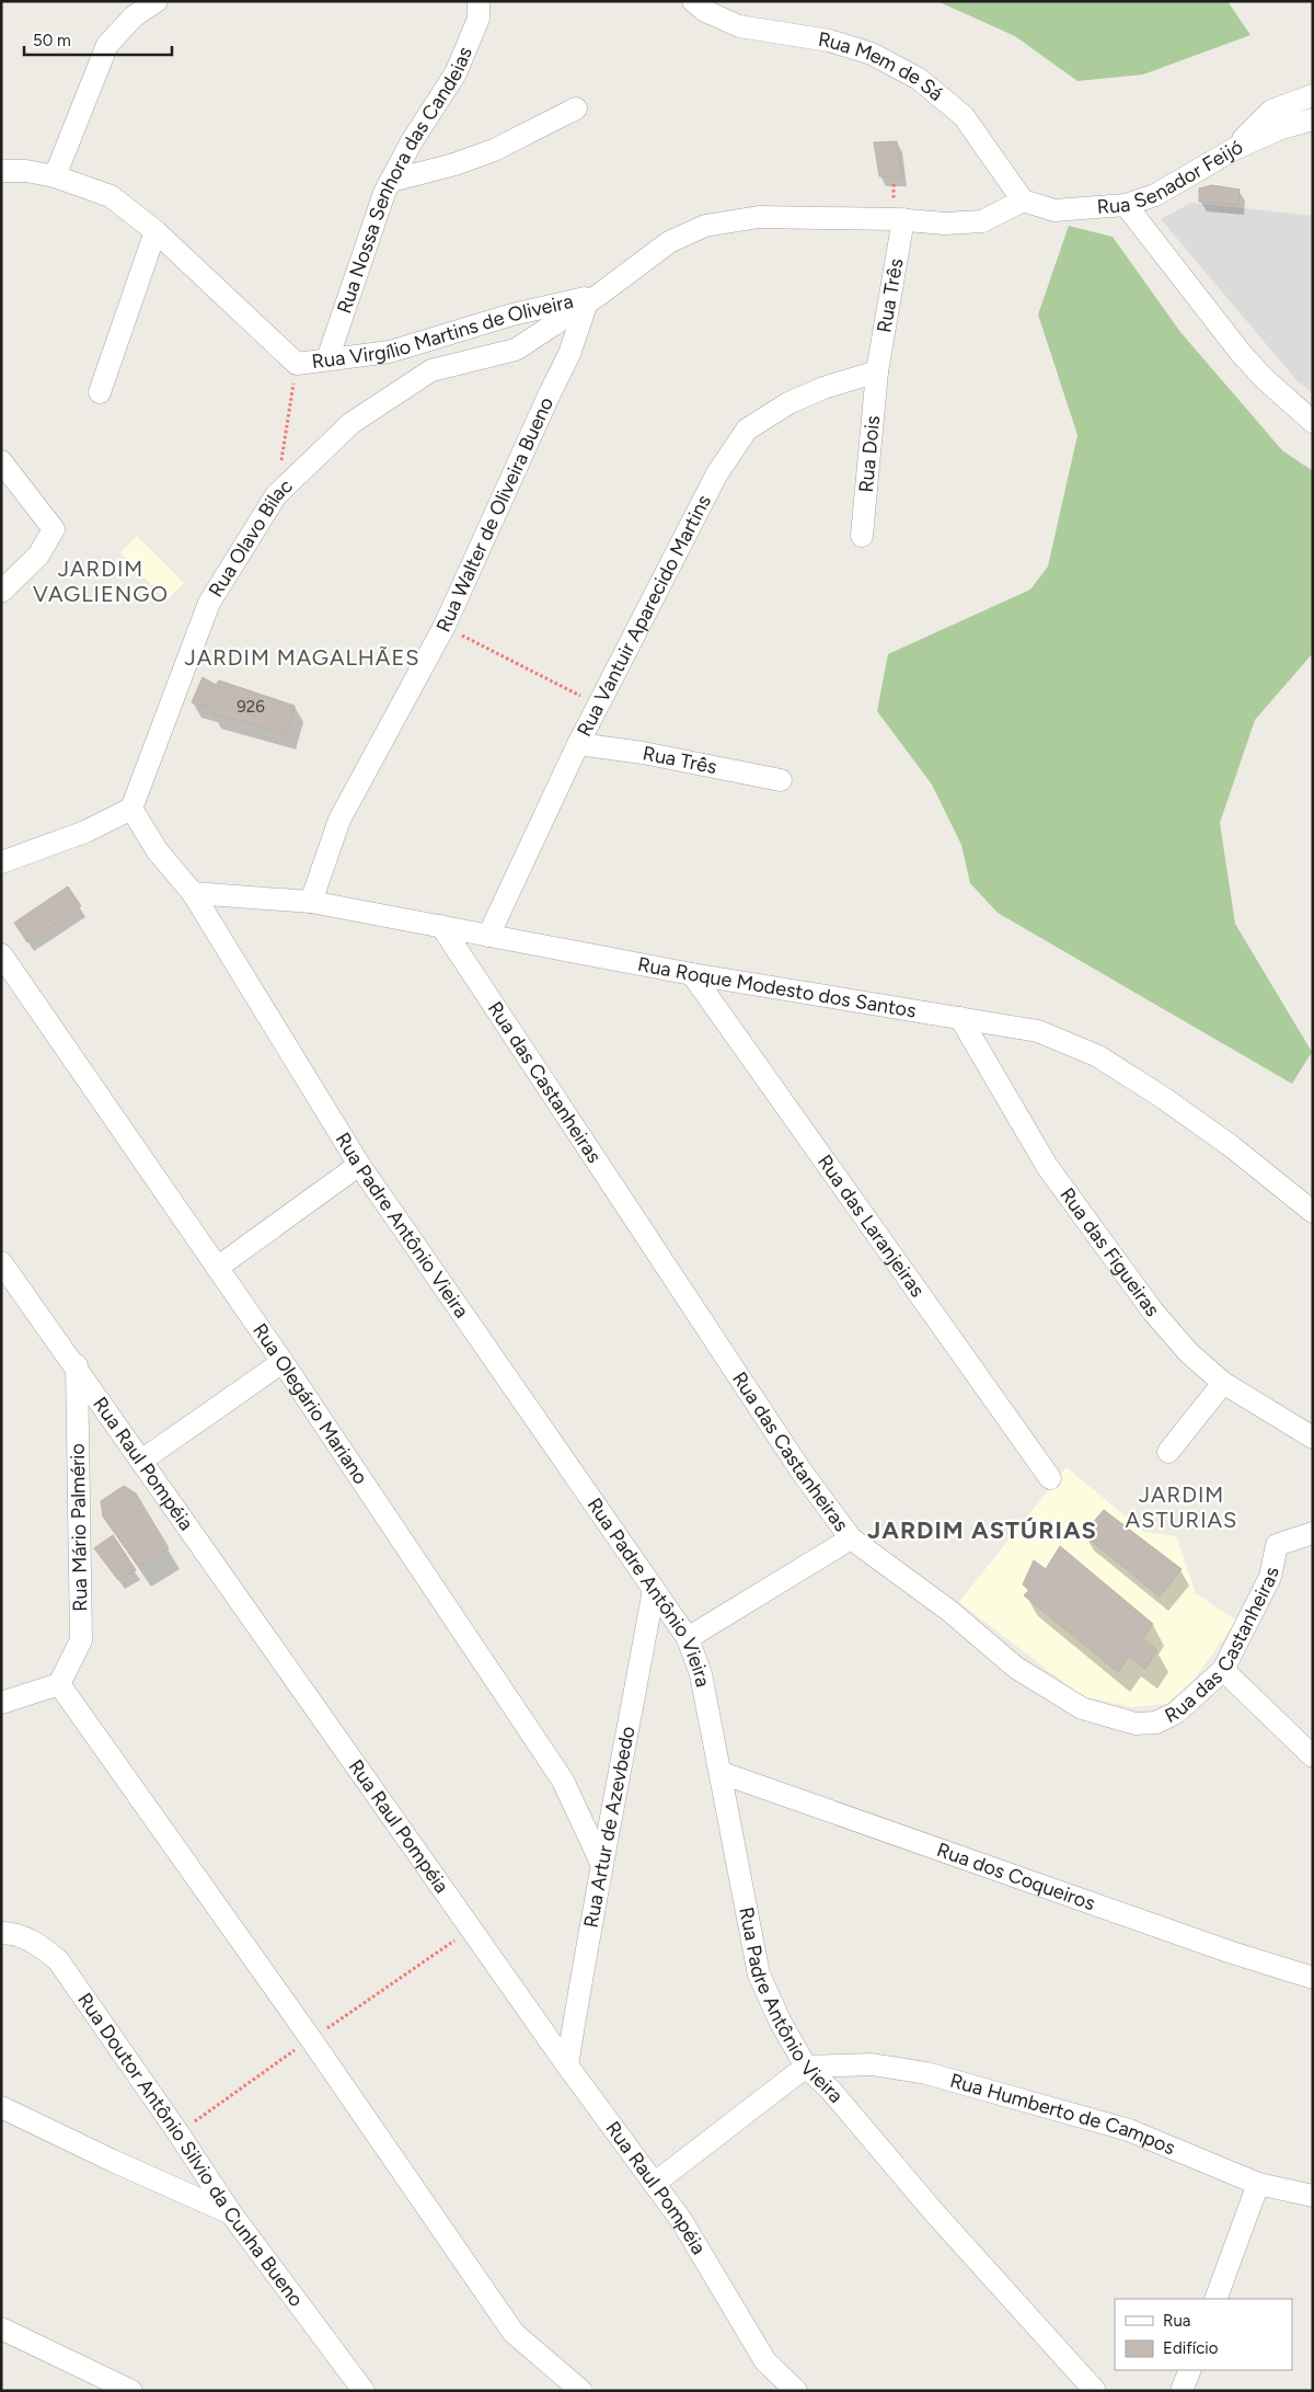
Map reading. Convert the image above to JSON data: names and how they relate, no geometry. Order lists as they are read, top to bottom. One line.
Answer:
{"streets":{"street":["Rua Mem de Sá","Rua Senador Feijó","Rua Nossa Senhora das Candeias","Rua Três","Rua Virgílio Martins de Oliveira","Rua Dois","Rua Walter de Oliveira Bueno","Rua Olavo Bilac","Rua Vantuir Aparecido Martins","Rua Roque Modesto dos Santos","Rua das Castanheiras","Rua Padre Antônio Vieira","Rua das Laranjeiras","Rua das Figueiras","Rua Olegário Mariano","Rua Raul Pompéia","Rua Mário Palmério","Rua Artur de Azevbedo","Rua dos Coqueiros","Rua Humberto de Campos","Rua Doutor Antônio Silvio da Cunha Bueno"]},"crossings":[["Rua Mem de Sá","Rua Senador Feijó"],["Rua Mem de Sá","Rua Virgílio Martins de Oliveira"],["Rua Senador Feijó","Rua Virgílio Martins de Oliveira"],["Rua Nossa Senhora das Candeias","Rua Virgílio Martins de Oliveira"],["Rua Três","Rua Virgílio Martins de Oliveira"],["Rua Três","Rua Dois"],["Rua Três","Rua Vantuir Aparecido Martins"],["Rua Virgílio Martins de Oliveira","Rua Walter de Oliveira Bueno"],["Rua Virgílio Martins de Oliveira","Rua Olavo Bilac"],["Rua Dois","Rua Vantuir Aparecido Martins"],["Rua Walter de Oliveira Bueno","Rua Olavo Bilac"],["Rua Walter de Oliveira Bueno","Rua Roque Modesto dos Santos"],["Rua Olavo Bilac","Rua Padre Antônio Vieira"],["Rua Vantuir Aparecido Martins","Rua Roque Modesto dos Santos"],["Rua Roque Modesto dos Santos","Rua das Castanheiras"],["Rua Roque Modesto dos Santos","Rua Padre Antônio Vieira"],["Rua Roque Modesto dos Santos","Rua das Laranjeiras"],["Rua Roque Modesto dos Santos","Rua das Figueiras"],["Rua Padre Antônio Vieira","Rua Artur de Azevbedo"],["Rua Padre Antônio Vieira","Rua dos Coqueiros"],["Rua Padre Antônio Vieira","Rua Humberto de Campos"],["Rua Olegário Mariano","Rua Artur de Azevbedo"],["Rua Raul Pompéia","Rua Mário Palmério"],["Rua Raul Pompéia","Rua Artur de Azevbedo"]],"districts":["JARDIM VAGLIENGO","JARDIM MAGALHÃES","JARDIM ASTURIAS","JARDIM ASTÚRIAS"],"house_numbers":["926"],"legend":["Rua","Edifício"],"scale_bar":"50 m"}
